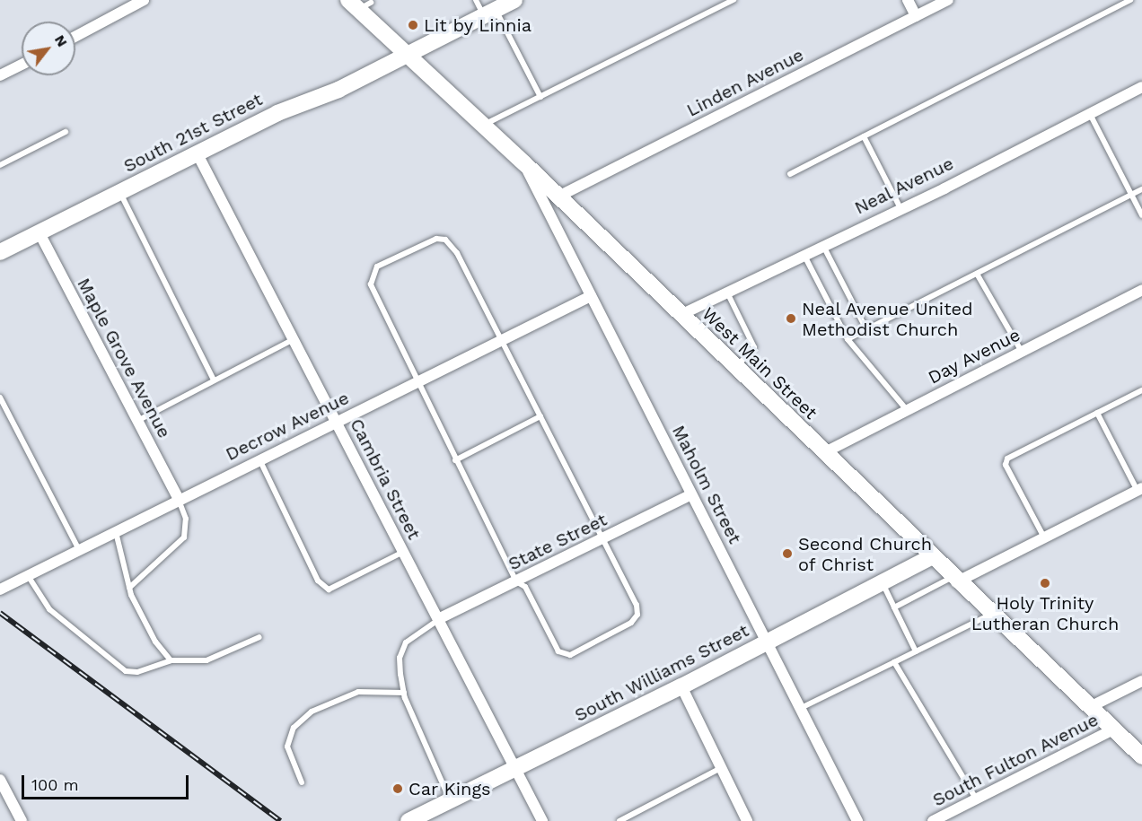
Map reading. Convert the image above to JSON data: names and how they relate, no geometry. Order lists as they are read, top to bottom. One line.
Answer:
{"streets":{"main road":["South 21st Street","West Main Street","South Williams Street"],"street":["Linden Avenue","Neal Avenue","Day Avenue","Maple Grove Avenue","Decrow Avenue","Cambria Street","Maholm Street","State Street","South Fulton Avenue"]},"crossings":[["Linden Avenue","West Main Street"],["South 21st Street","Maple Grove Avenue"],["South 21st Street","West Main Street"],["South 21st Street","Cambria Street"],["Neal Avenue","West Main Street"],["Day Avenue","West Main Street"],["Maple Grove Avenue","Decrow Avenue"],["West Main Street","Maholm Street"],["West Main Street","South Williams Street"],["West Main Street","South Fulton Avenue"],["Decrow Avenue","Cambria Street"],["Decrow Avenue","Maholm Street"],["Cambria Street","State Street"],["Cambria Street","South Williams Street"],["Maholm Street","State Street"],["Maholm Street","South Williams Street"]],"places":["Lit by Linnia","Neal Avenue United Methodist Church","Second Church of Christ","Holy Trinity Lutheran Church","Car Kings"],"scale_bar":"100 m","north":"top right"}
